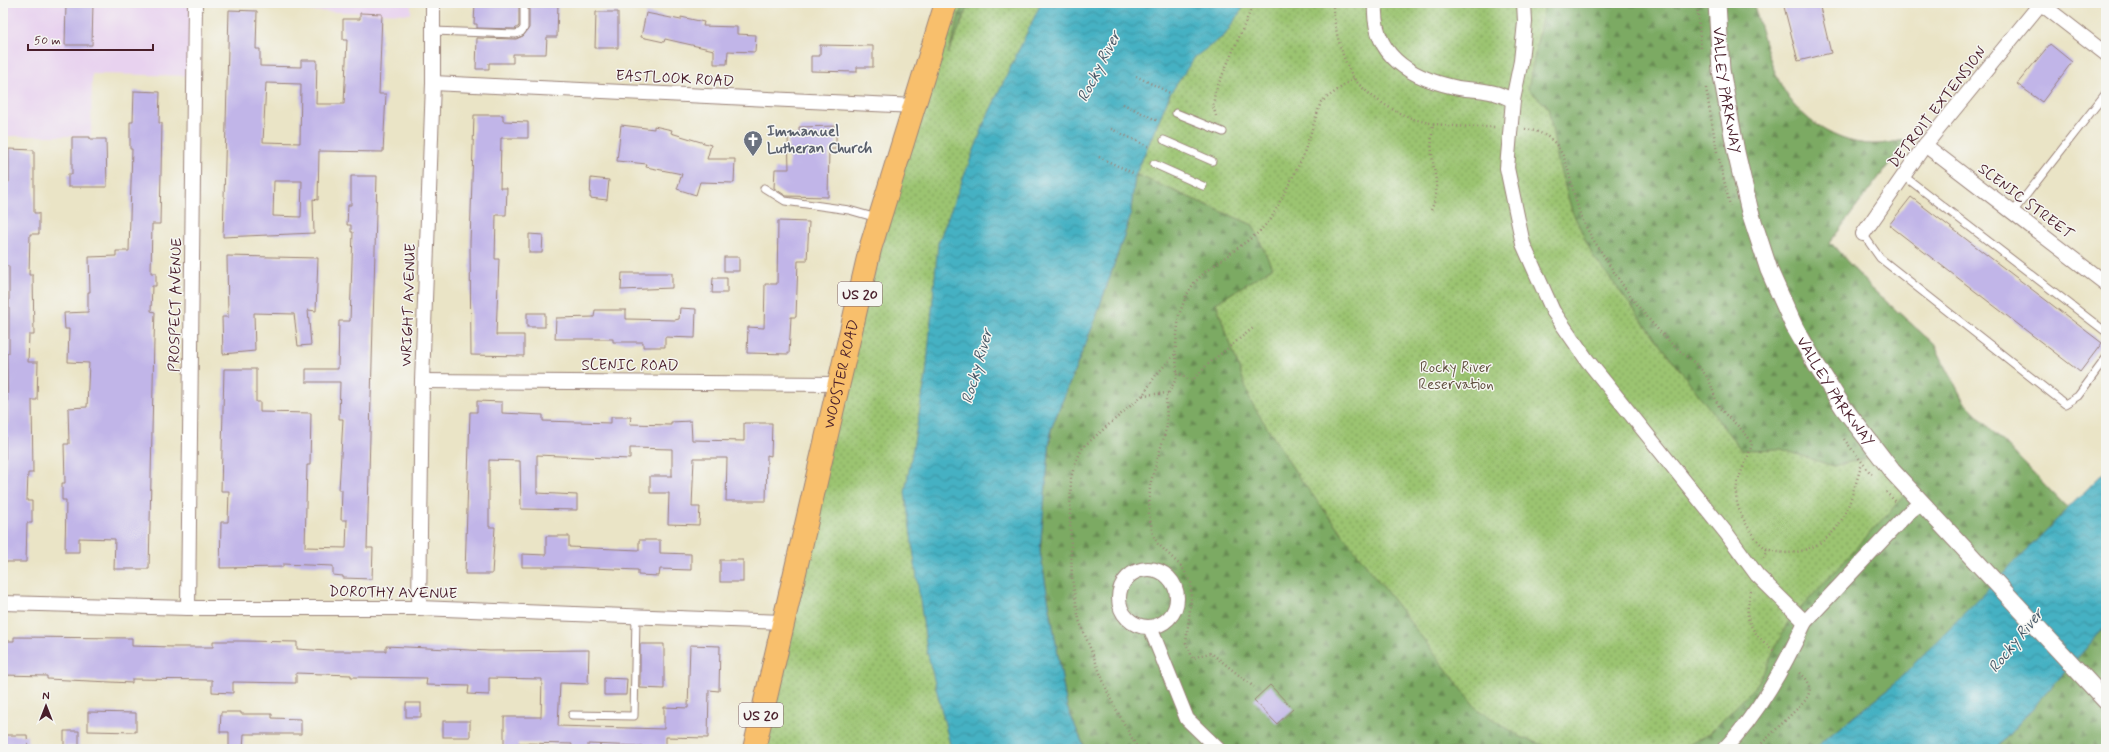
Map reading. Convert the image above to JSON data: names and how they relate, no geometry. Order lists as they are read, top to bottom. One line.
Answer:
{"streets":{"main road":["US 20","WOOSTER ROAD"],"street":["EASTLOOK ROAD","VALLEY PARKWAY","DETROIT EXTENSION","SCENIC STREET","PROSPECT AVENUE","WRIGHT AVENUE","SCENIC ROAD","DOROTHY AVENUE"]},"crossings":[["EASTLOOK ROAD","WRIGHT AVENUE"],["EASTLOOK ROAD","WOOSTER ROAD"],["DETROIT EXTENSION","SCENIC STREET"],["PROSPECT AVENUE","DOROTHY AVENUE"],["WRIGHT AVENUE","SCENIC ROAD"],["WRIGHT AVENUE","DOROTHY AVENUE"],["SCENIC ROAD","WOOSTER ROAD"],["WOOSTER ROAD","DOROTHY AVENUE"]],"water":["Rocky River"],"parks":["Rocky River Reservation"],"places":{"church":["Immanuel Lutheran Church"]},"scale_bar":"50 m","north":"top"}
